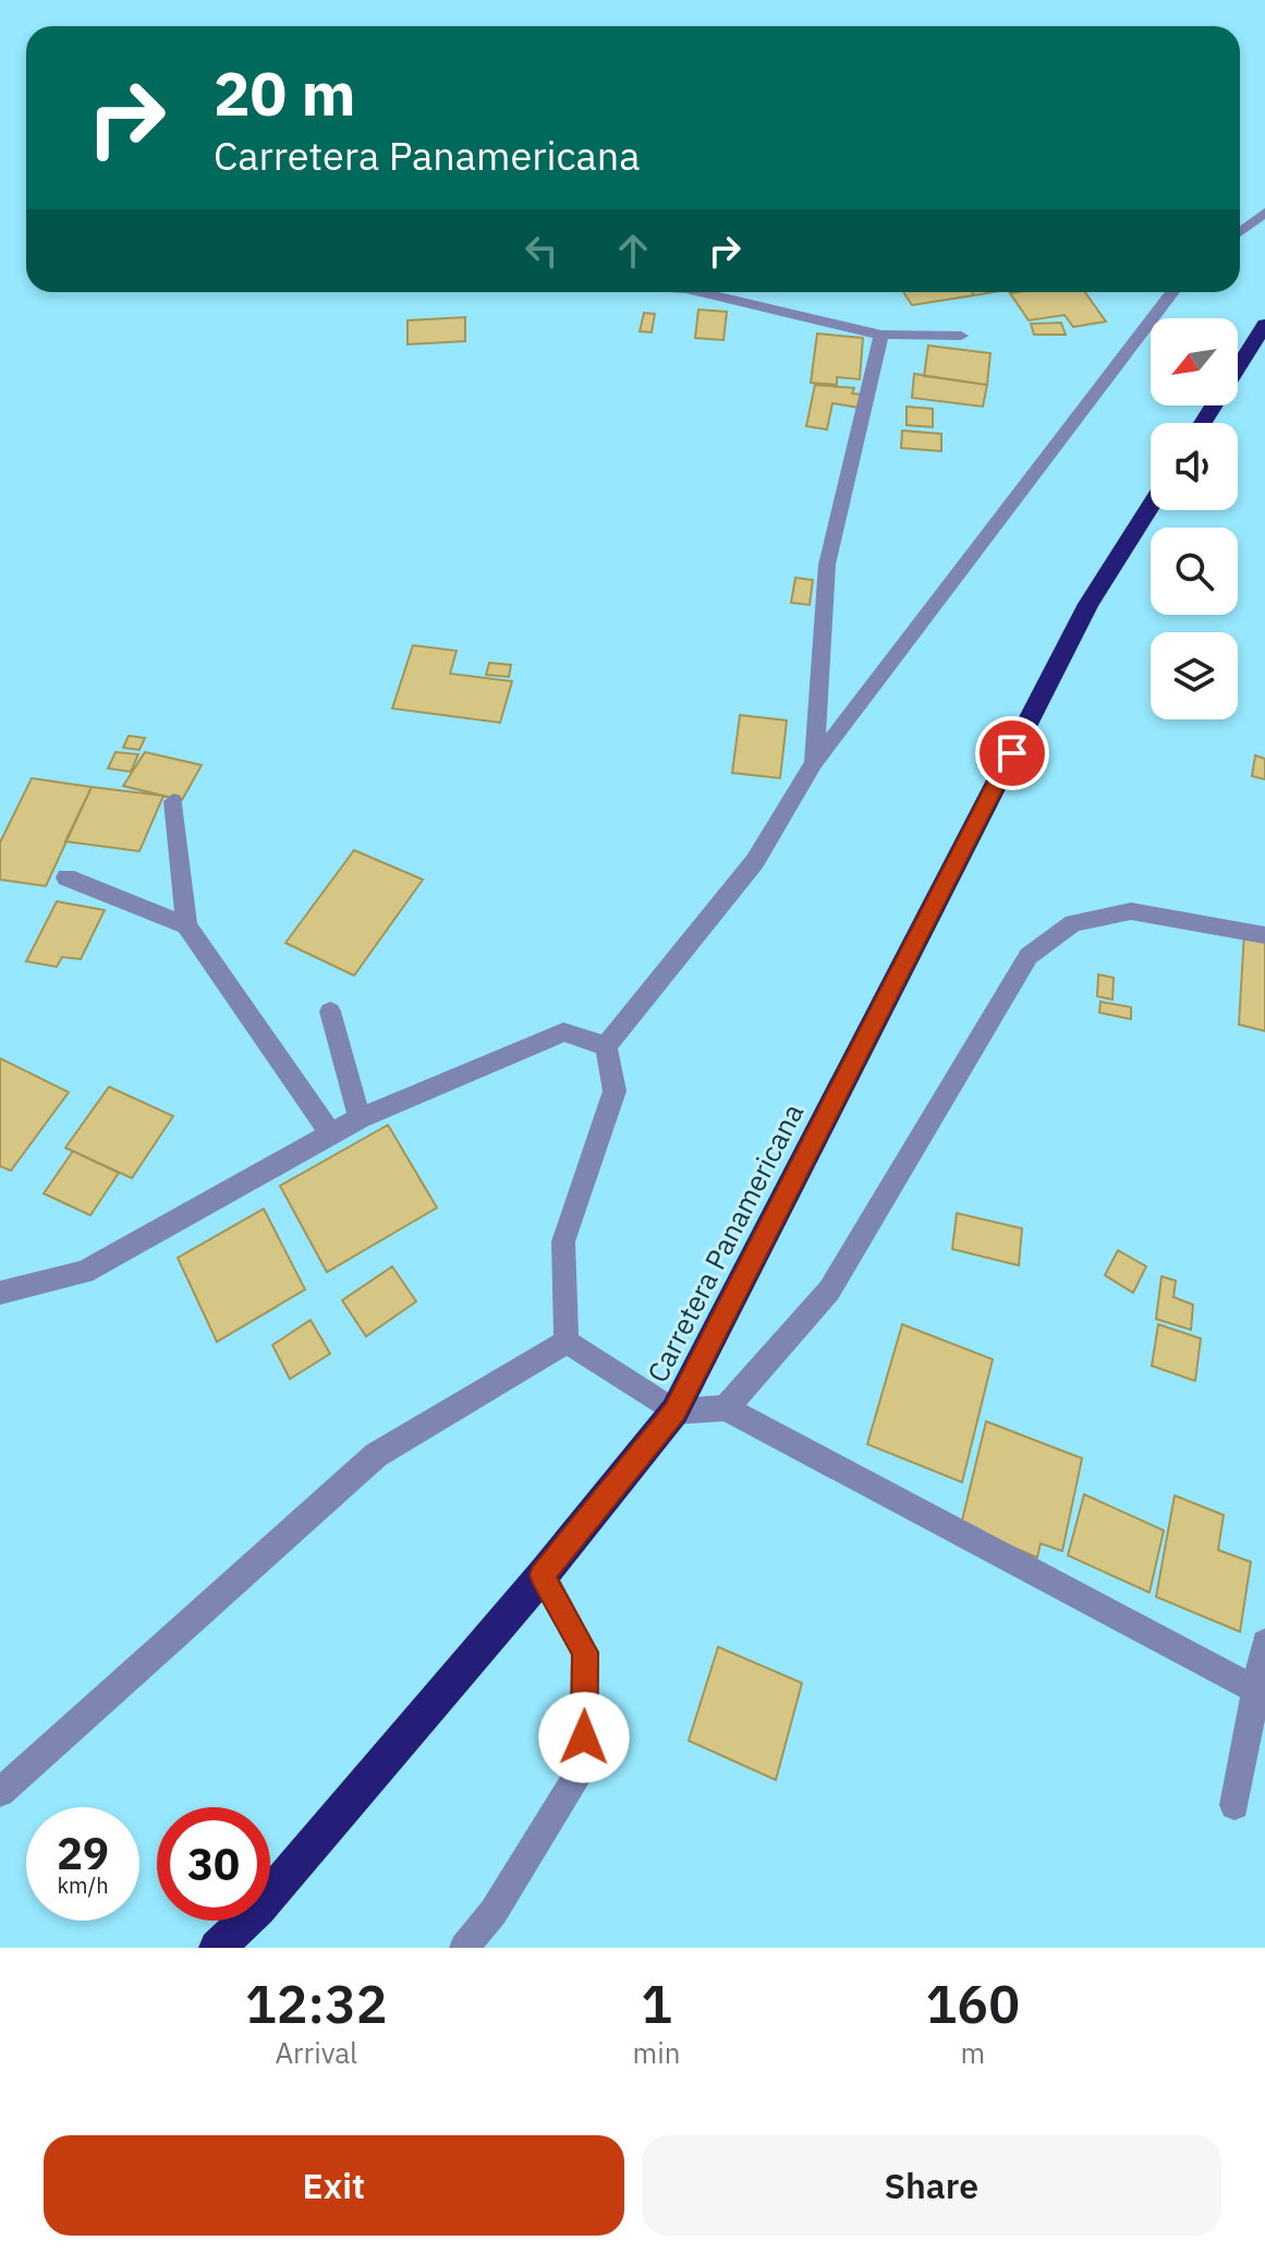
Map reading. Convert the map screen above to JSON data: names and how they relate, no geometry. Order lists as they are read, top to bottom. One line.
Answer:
{"streets":{"highway":["Carretera Panamericana"]},"north":"bottom left","page":{"turn":["20 m","Carretera Panamericana"],"speed":"29 km/h","limit":"30","eta":["12:32","Arrival","1","min","160","m"],"buttons":["Exit","Share"]}}
